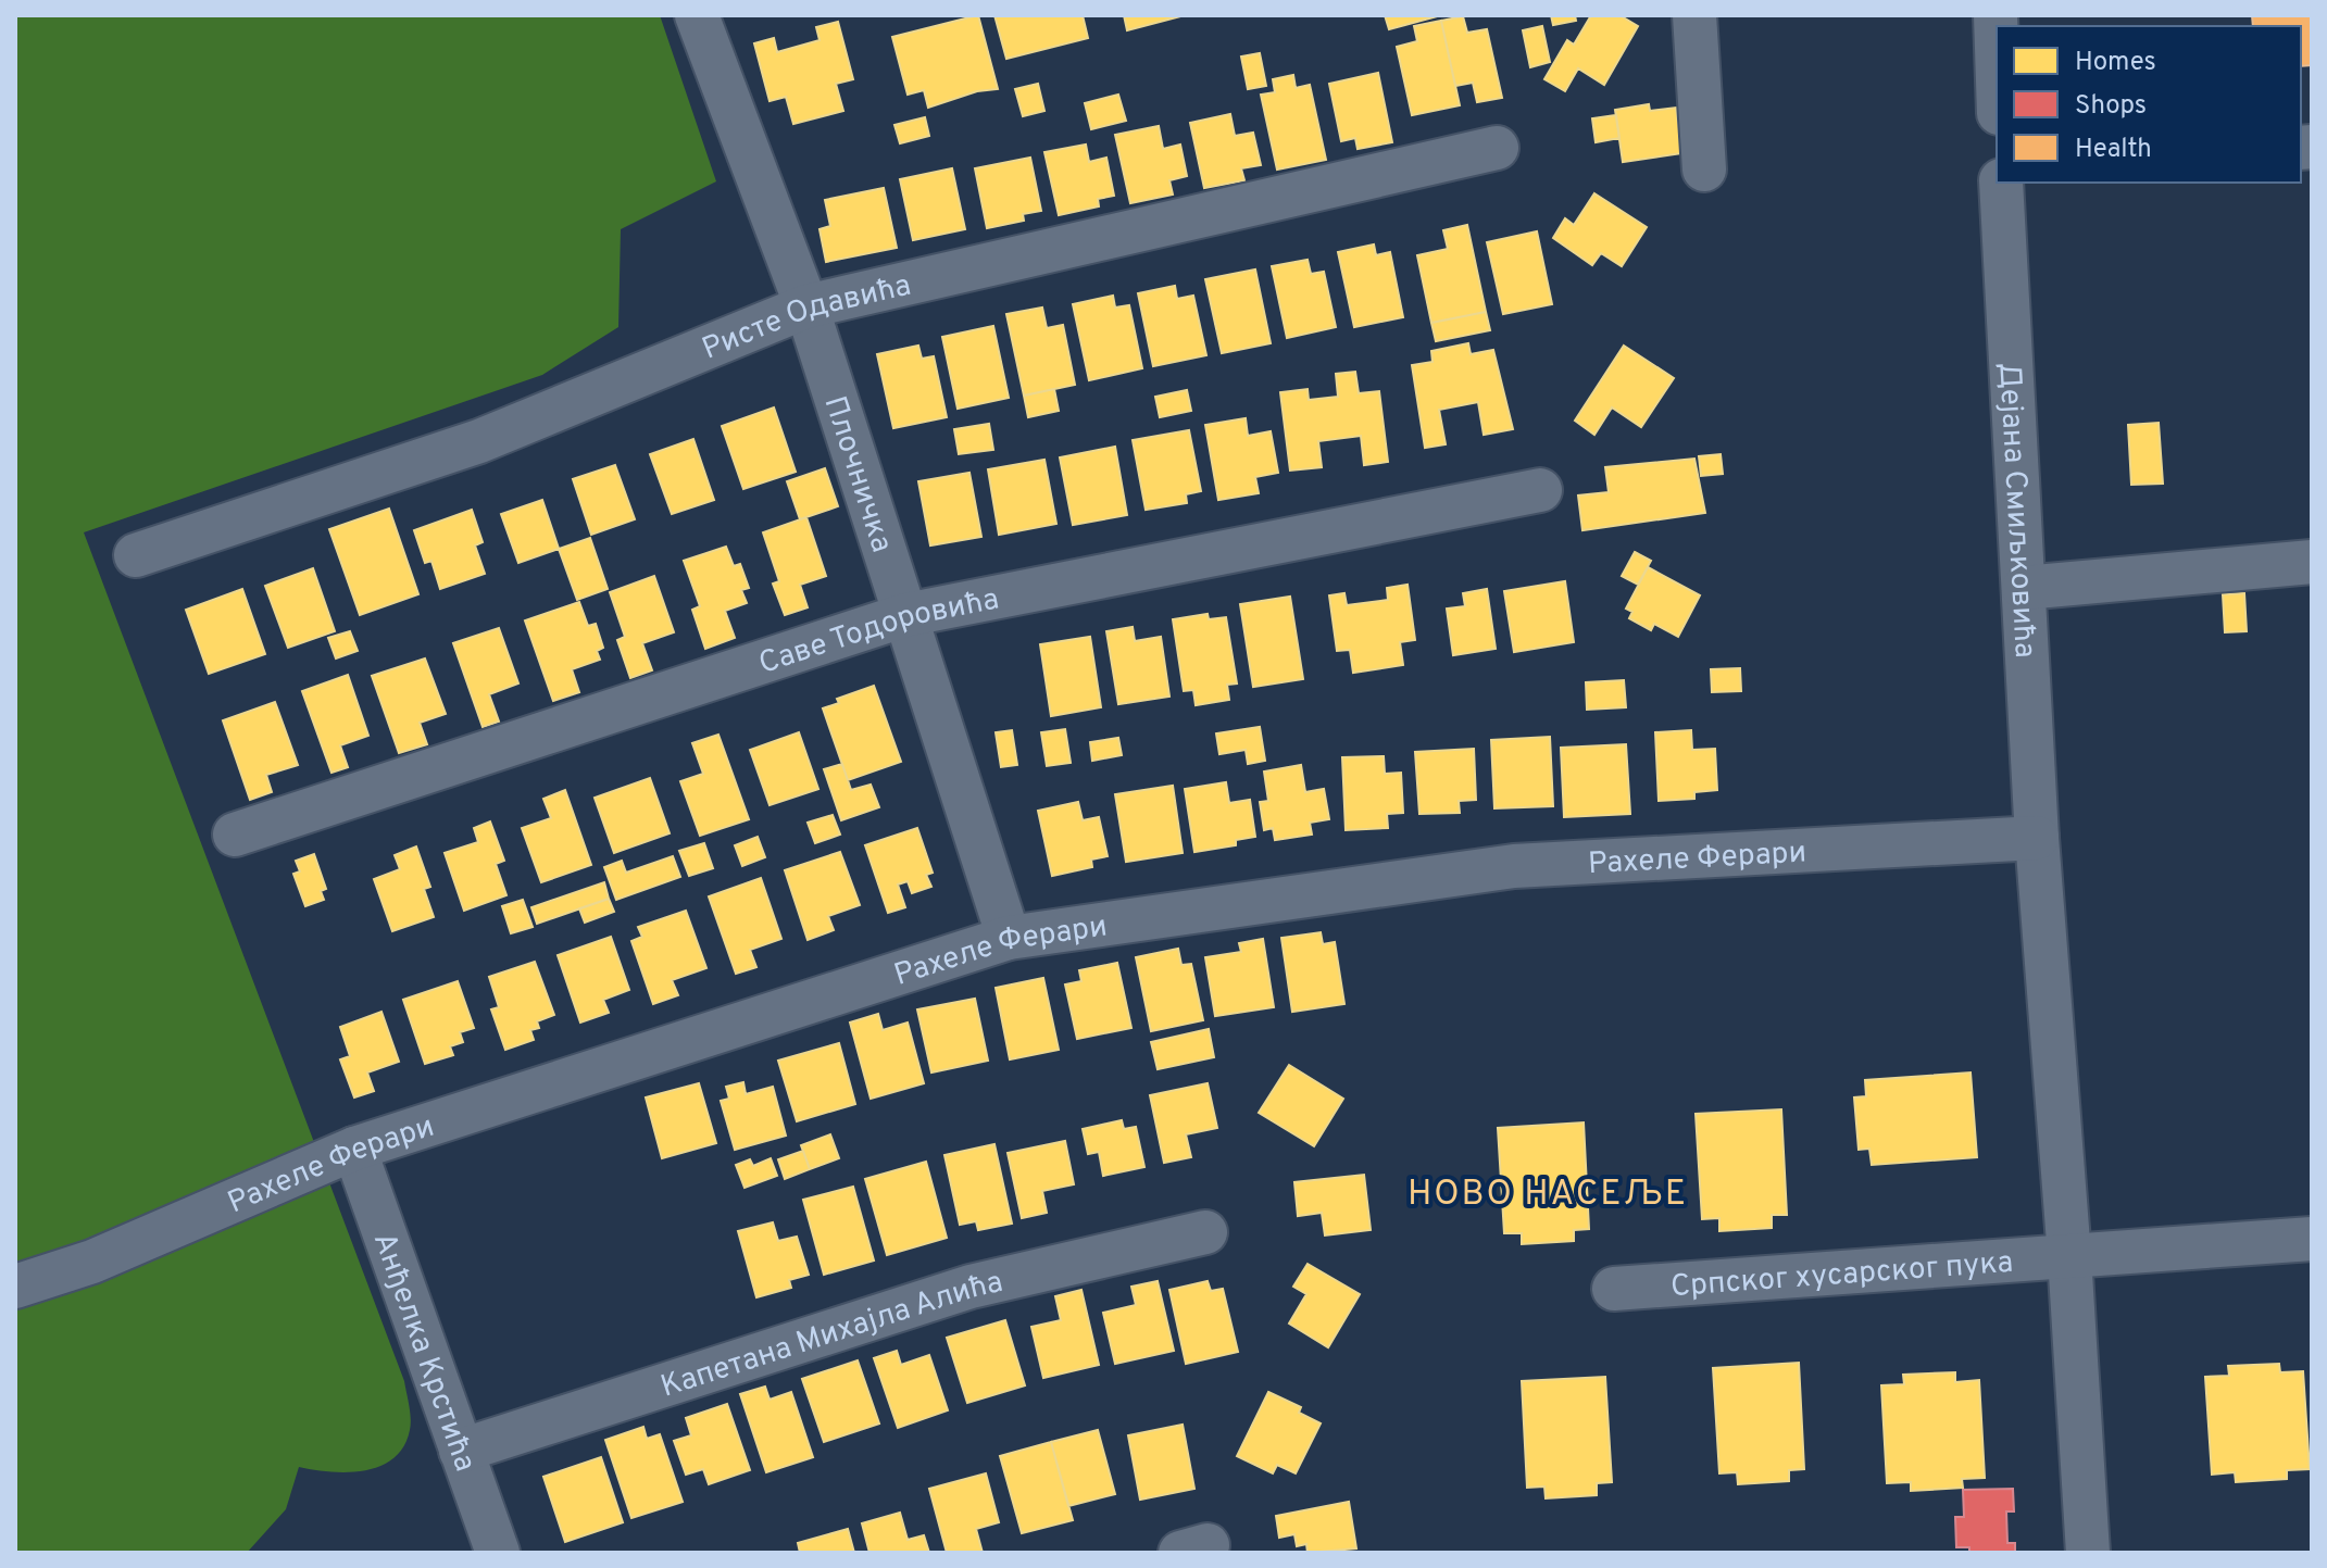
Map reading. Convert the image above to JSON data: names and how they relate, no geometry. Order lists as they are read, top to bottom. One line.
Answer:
{"streets":{"street":["Ристе Одавића","Плочничка","Дејана Смиљковића","Саве Тодоровића","Рахеле Ферари","Српског хусарског пука","Капетана Михајла Алића","Анђелка Крстића"]},"crossings":[["Ристе Одавића","Плочничка"],["Плочничка","Саве Тодоровића"],["Плочничка","Рахеле Ферари"],["Дејана Смиљковића","Рахеле Ферари"],["Рахеле Ферари","Анђелка Крстића"],["Капетана Михајла Алића","Анђелка Крстића"]],"districts":["НОВО НАСЕЉЕ"],"legend":["Homes","Shops","Health"]}
